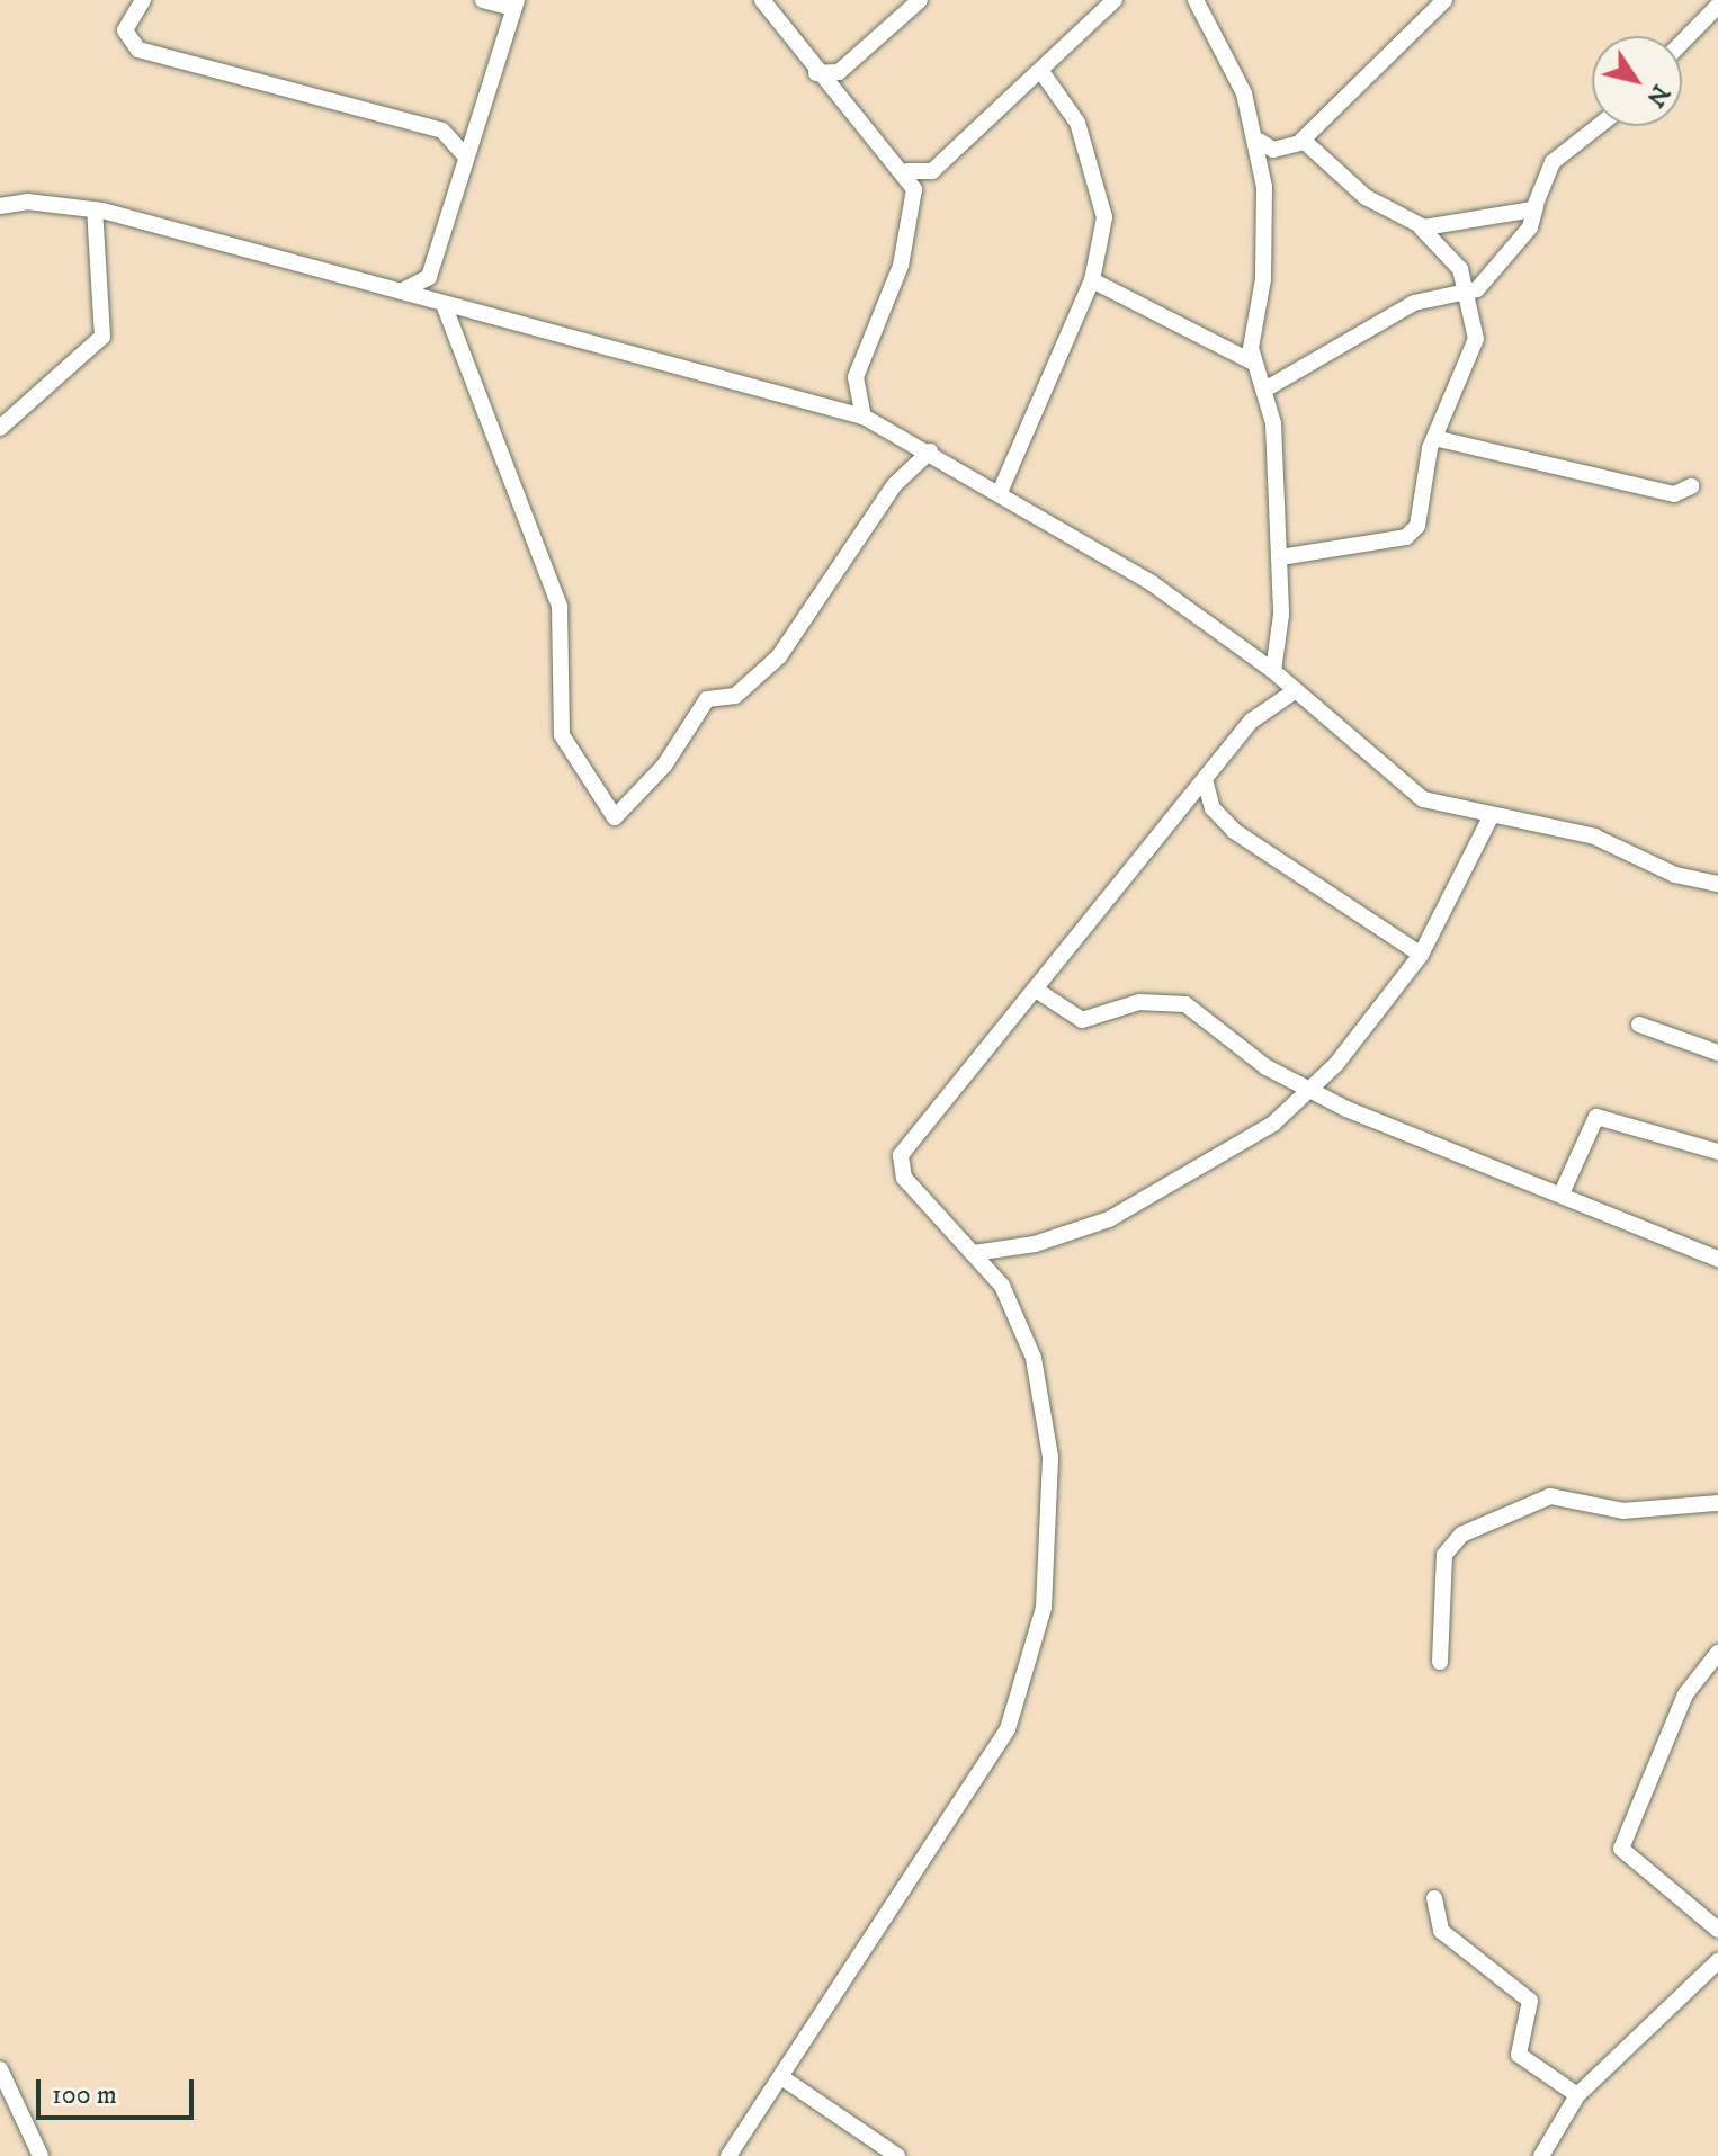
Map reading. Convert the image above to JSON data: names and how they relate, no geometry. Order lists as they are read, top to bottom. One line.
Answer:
{"scale_bar":"100 m","north":"bottom right"}
